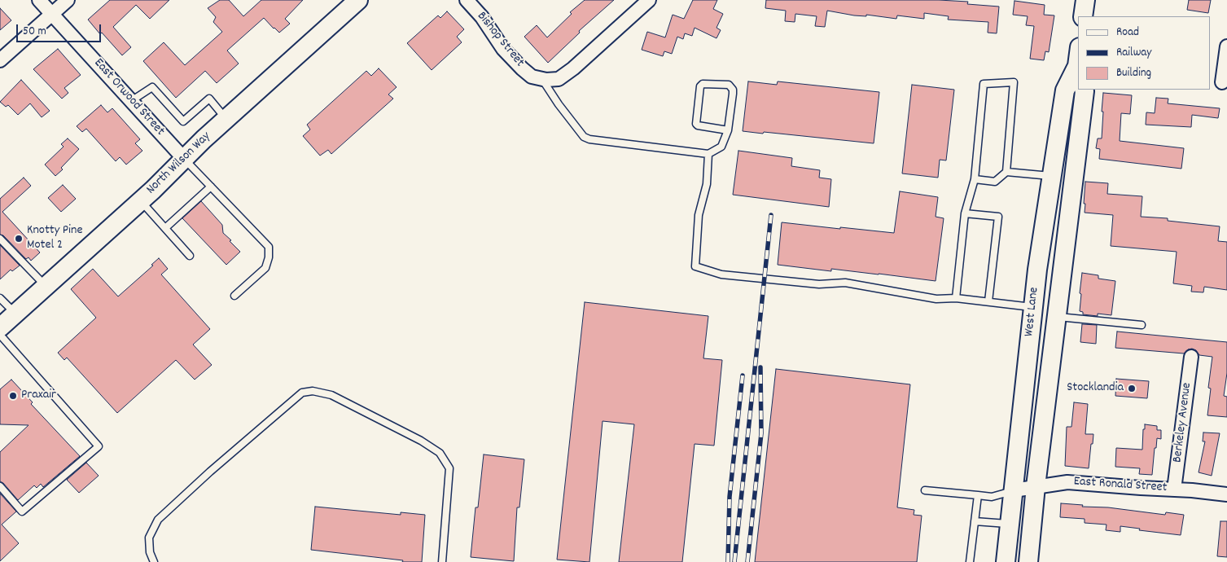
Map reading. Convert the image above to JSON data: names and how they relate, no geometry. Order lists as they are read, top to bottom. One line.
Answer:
{"streets":{"main road":["North Wilson Way","West Lane"],"street":["Bishop Street","East Orwood Street","Berkeley Avenue","East Ronald Street"]},"crossings":[["East Orwood Street","North Wilson Way"],["West Lane","East Ronald Street"],["Berkeley Avenue","East Ronald Street"]],"places":["Knotty Pine Motel 2","Stocklandia","Praxair"],"legend":["Road","Railway","Building"],"scale_bar":"50 m"}
